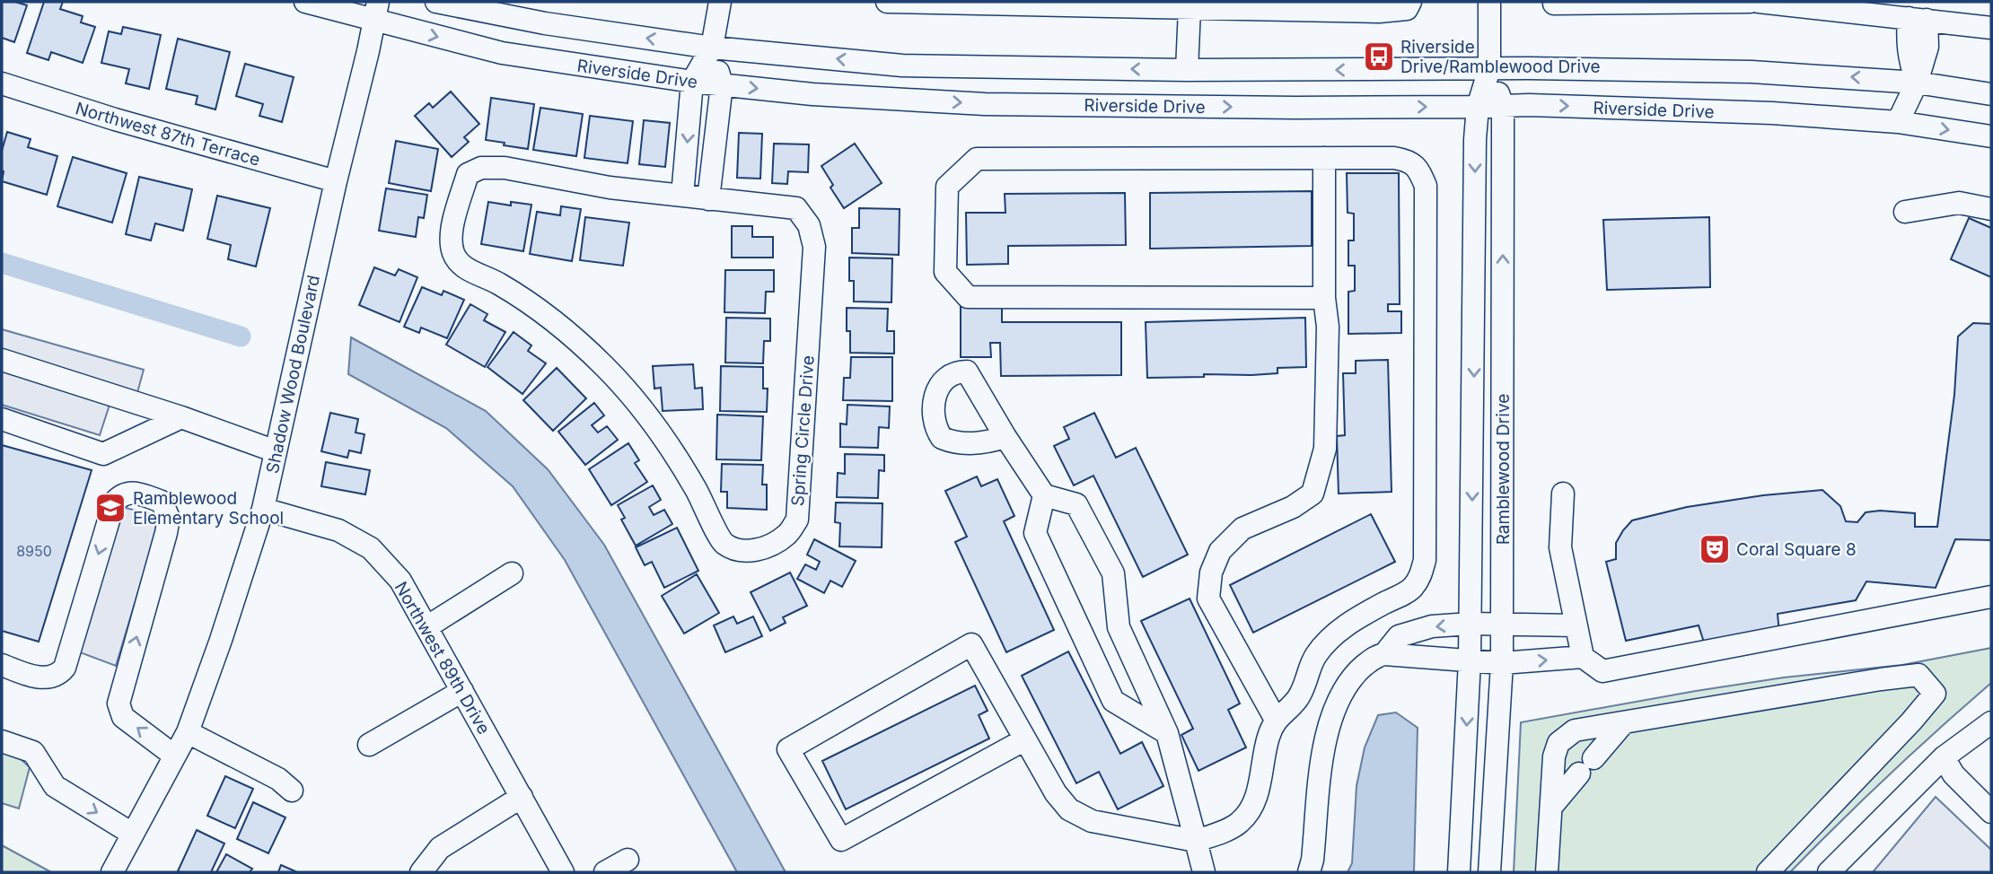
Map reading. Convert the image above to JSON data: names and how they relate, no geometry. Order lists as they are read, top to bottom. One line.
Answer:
{"streets":{"street":["Riverside Drive","Northwest 87th Terrace","Shadow Wood Boulevard","Spring Circle Drive","Ramblewood Drive","Northwest 89th Drive"]},"crossings":[["Riverside Drive","Shadow Wood Boulevard"],["Riverside Drive","Ramblewood Drive"],["Northwest 87th Terrace","Shadow Wood Boulevard"],["Shadow Wood Boulevard","Northwest 89th Drive"]],"places":{"bus stop":["Riverside Drive/Ramblewood Drive"],"school or university":["Ramblewood Elementary School"],"theatre":["Coral Square 8"]},"house_numbers":["8950"]}
